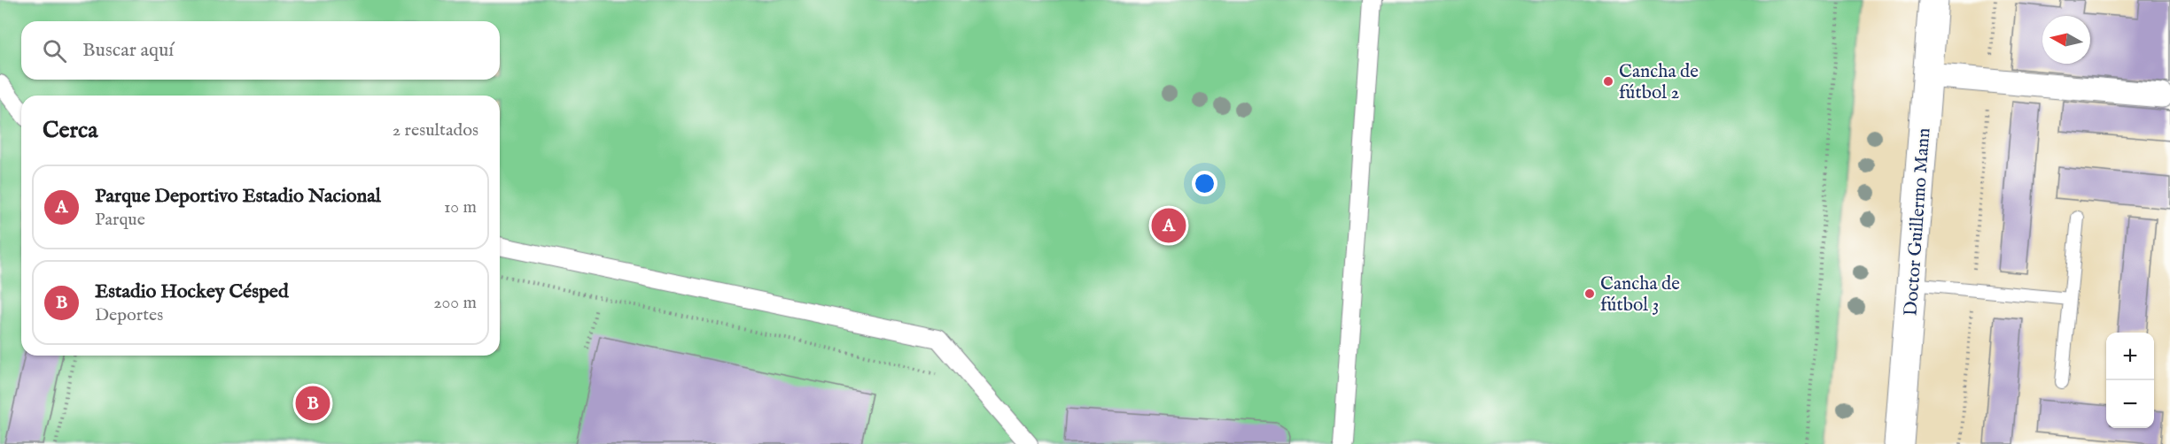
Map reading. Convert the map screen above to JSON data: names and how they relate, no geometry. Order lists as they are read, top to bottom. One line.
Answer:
{"streets":{"main road":["Doctor Guillermo Mann"]},"places":["Cancha de fútbol 2","Cancha de fútbol 3"],"north":"left","page":{"search":"Buscar aquí","heading":["Cerca","2 resultados"],"list":[{"mark":"A","name":"Parque Deportivo Estadio Nacional","note":"Parque","value":"10 m"},{"mark":"B","name":"Estadio Hockey Césped","note":"Deportes","value":"200 m"}],"pins":["A","B"],"map_buttons":["+","−"]}}
